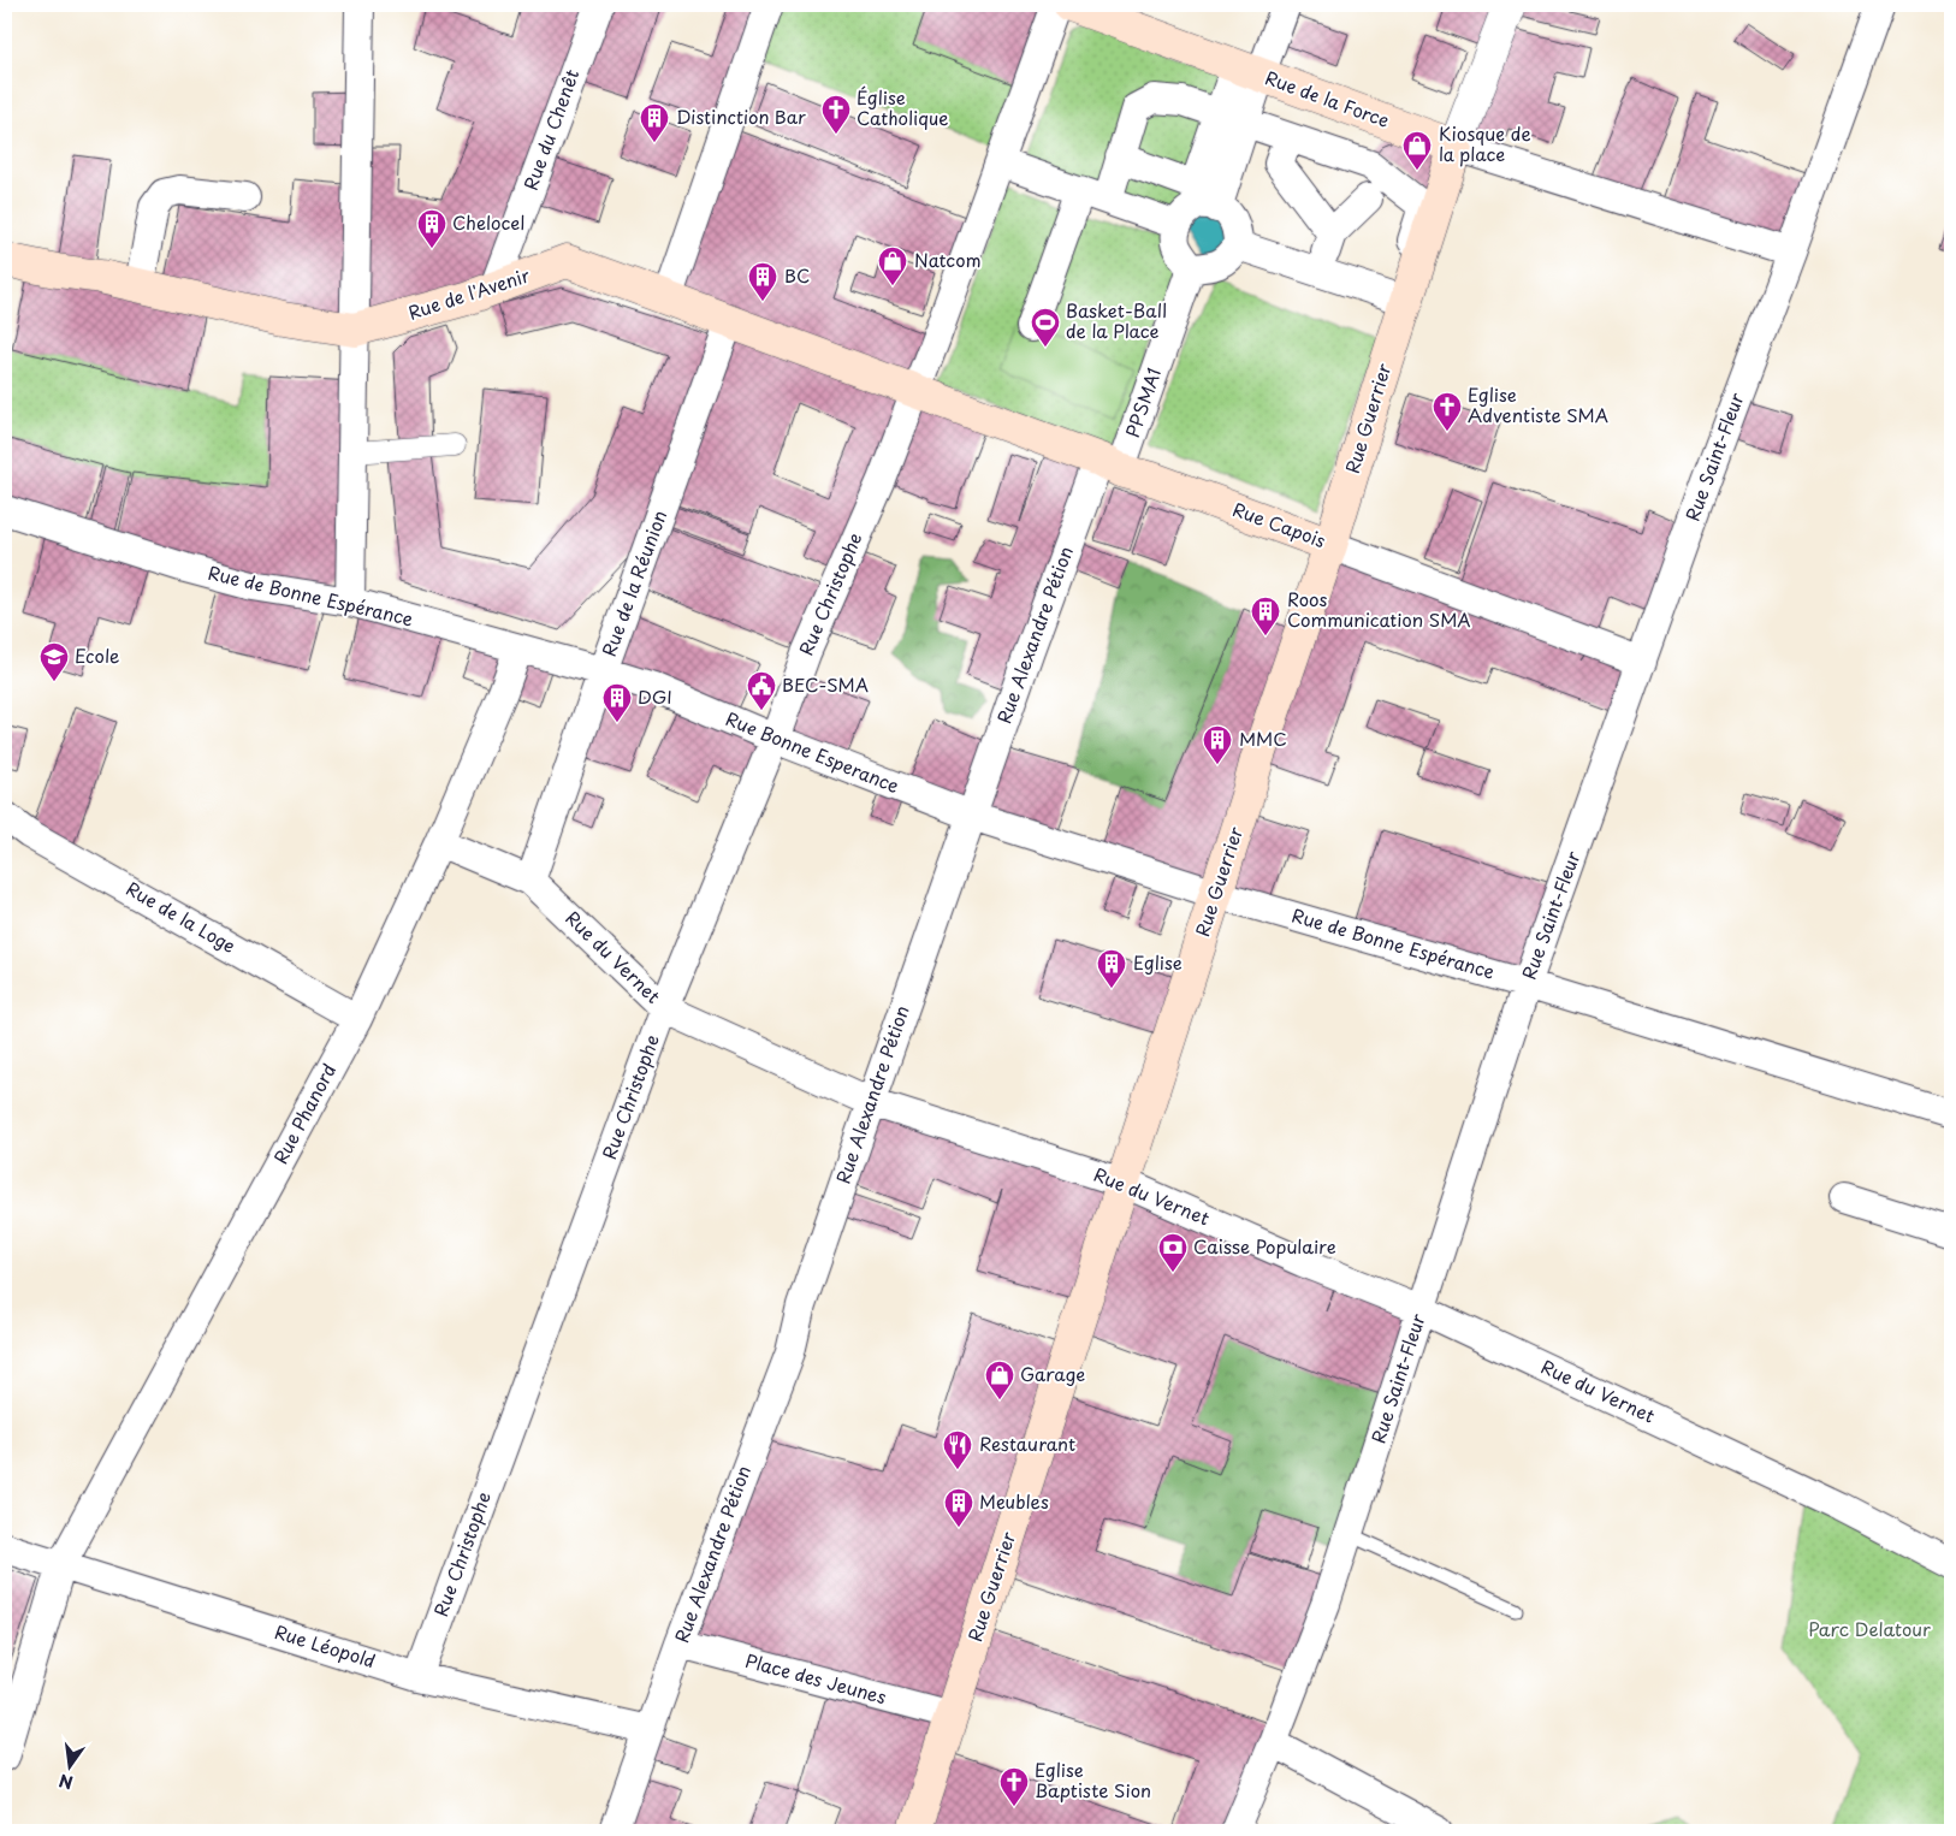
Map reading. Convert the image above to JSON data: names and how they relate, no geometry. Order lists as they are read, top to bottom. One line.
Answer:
{"streets":{"main road":["Rue de la Force","Rue de l'Avenir","Rue Guerrier","Rue Capois"],"street":["Rue du Chenêt","PPSMA1","Rue Saint-Fleur","Rue de la Réunion","Rue Christophe","Rue de Bonne Espérance","Rue Alexandre Pétion","Rue Bonne Esperance","Rue de la Loge","Rue du Vernet","Rue Phanord","Rue Léopold","Place des Jeunes"]},"crossings":[["Rue de la Force","Rue Guerrier"],["Rue de la Force","Rue Saint-Fleur"],["Rue du Chenêt","Rue de l'Avenir"],["Rue de l'Avenir","Rue Capois"],["Rue de l'Avenir","Rue de la Réunion"],["Rue de l'Avenir","Rue Christophe"],["PPSMA1","Rue Capois"],["PPSMA1","Rue Alexandre Pétion"],["Rue Guerrier","Rue Capois"],["Rue Guerrier","Rue de Bonne Espérance"],["Rue Guerrier","Rue du Vernet"],["Rue Guerrier","Place des Jeunes"],["Rue Saint-Fleur","Rue Capois"],["Rue Saint-Fleur","Rue de Bonne Espérance"],["Rue Saint-Fleur","Rue du Vernet"],["Rue Capois","Rue Christophe"],["Rue Capois","Rue Alexandre Pétion"],["Rue de la Réunion","Rue de Bonne Espérance"],["Rue de la Réunion","Rue du Vernet"],["Rue Christophe","Rue Bonne Esperance"],["Rue Christophe","Rue du Vernet"],["Rue Christophe","Rue Léopold"],["Rue de Bonne Espérance","Rue Alexandre Pétion"],["Rue de Bonne Espérance","Rue Bonne Esperance"],["Rue de Bonne Espérance","Rue Phanord"],["Rue Alexandre Pétion","Rue Bonne Esperance"],["Rue Alexandre Pétion","Rue du Vernet"],["Rue Alexandre Pétion","Rue Léopold"],["Rue Alexandre Pétion","Place des Jeunes"],["Rue de la Loge","Rue Phanord"],["Rue du Vernet","Rue Phanord"],["Rue Phanord","Rue Léopold"]],"parks":["Parc Delatour"],"places":{"church":["Église Catholique","Eglise Adventiste SMA","Eglise Baptiste Sion"],"building":["Distinction Bar","Chelocel","BC","Roos Communication SMA","DGI","MMC","Eglise","Meubles"],"shop":["Kiosque de la place","Natcom","Garage"],"sports":["Basket-Ball de la Place"],"school or university":["Ecole"],"public building":["BEC-SMA"],"bank":["Caisse Populaire"],"restaurant":["Restaurant"]},"north":"bottom"}
